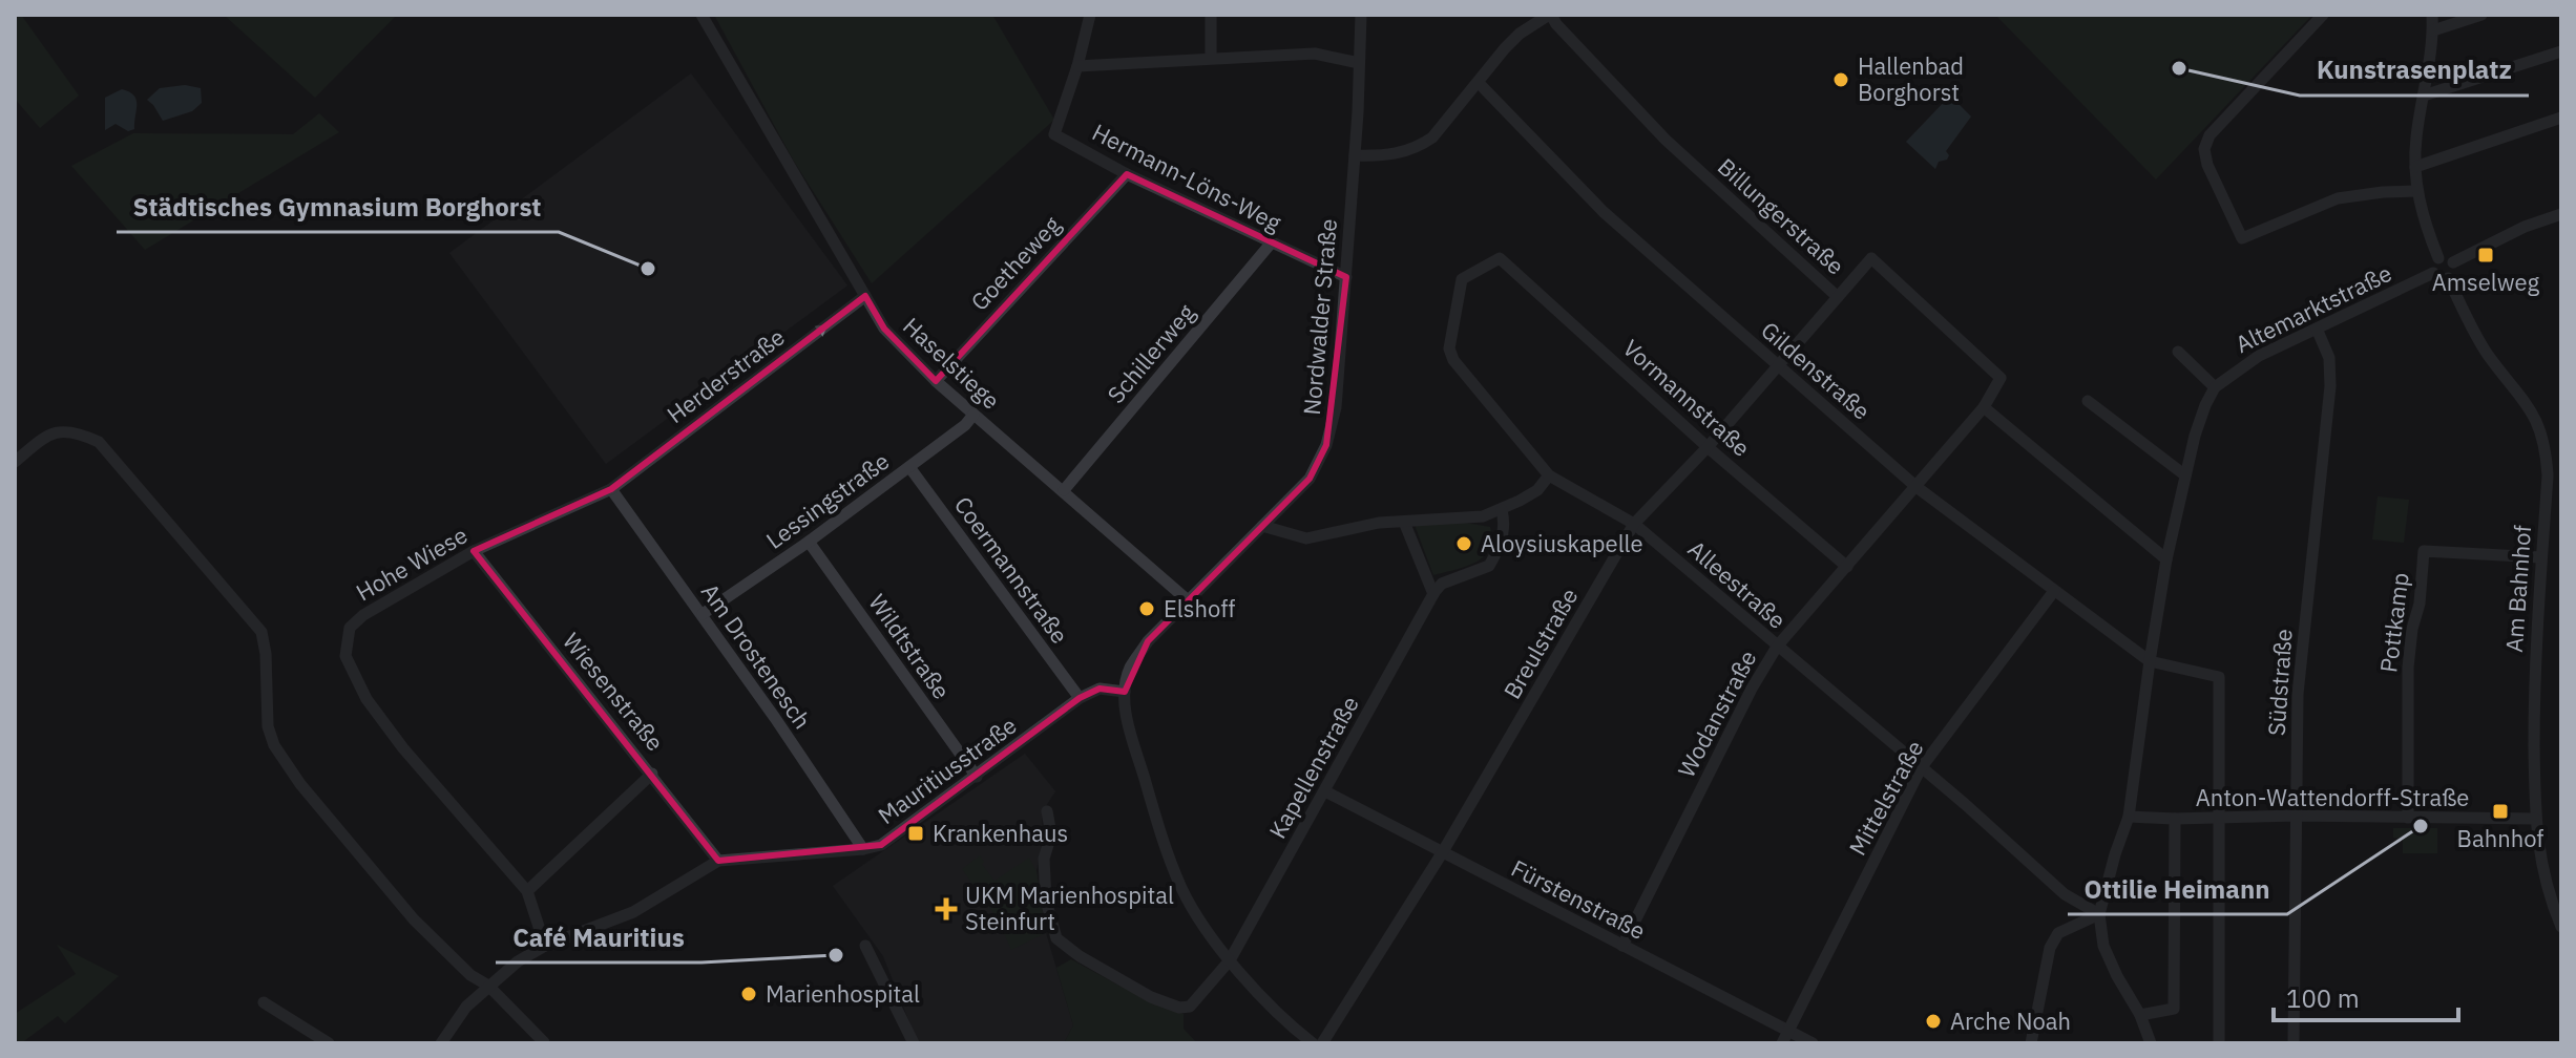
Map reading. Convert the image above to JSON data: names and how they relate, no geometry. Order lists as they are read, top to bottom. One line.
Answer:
{"streets":{"street":["Hermann-Löns-Weg","Billungerstraße","Goetheweg","Altemarktstraße","Nordwalder Straße","Schillerweg","Haselstiege","Gildenstraße","Herderstraße","Vormannstraße","Lessingstraße","Hohe Wiese","Coermannstraße","Alleestraße","Am Bahnhof","Pottkamp","Breulstraße","Wildtstraße","Am Drostenesch","Südstraße","Wiesenstraße","Wodanstraße","Kapellenstraße","Mauritiusstraße","Mittelstraße","Anton-Wattendorff-Straße","Fürstenstraße"]},"crossings":[["Hermann-Löns-Weg","Goetheweg"],["Hermann-Löns-Weg","Nordwalder Straße"],["Hermann-Löns-Weg","Schillerweg"],["Billungerstraße","Gildenstraße"],["Billungerstraße","Breulstraße"],["Billungerstraße","Wodanstraße"],["Goetheweg","Haselstiege"],["Altemarktstraße","Am Bahnhof"],["Altemarktstraße","Südstraße"],["Nordwalder Straße","Haselstiege"],["Nordwalder Straße","Mauritiusstraße"],["Schillerweg","Haselstiege"],["Haselstiege","Herderstraße"],["Haselstiege","Lessingstraße"],["Gildenstraße","Breulstraße"],["Gildenstraße","Wodanstraße"],["Gildenstraße","Mittelstraße"],["Herderstraße","Hohe Wiese"],["Herderstraße","Am Drostenesch"],["Vormannstraße","Alleestraße"],["Vormannstraße","Breulstraße"],["Vormannstraße","Wodanstraße"],["Lessingstraße","Coermannstraße"],["Lessingstraße","Wildtstraße"],["Lessingstraße","Am Drostenesch"],["Hohe Wiese","Am Drostenesch"],["Hohe Wiese","Wiesenstraße"],["Hohe Wiese","Mauritiusstraße"],["Coermannstraße","Mauritiusstraße"],["Alleestraße","Breulstraße"],["Alleestraße","Wodanstraße"],["Alleestraße","Mittelstraße"],["Am Bahnhof","Pottkamp"],["Am Bahnhof","Anton-Wattendorff-Straße"],["Pottkamp","Anton-Wattendorff-Straße"],["Breulstraße","Fürstenstraße"],["Wildtstraße","Mauritiusstraße"],["Am Drostenesch","Mauritiusstraße"],["Südstraße","Anton-Wattendorff-Straße"],["Wiesenstraße","Mauritiusstraße"],["Wodanstraße","Fürstenstraße"],["Kapellenstraße","Fürstenstraße"],["Mittelstraße","Fürstenstraße"]],"one_way":["Herderstraße"],"places":{"other":["Kunstrasenplatz","Hallenbad Borghorst","Städtisches Gymnasium Borghorst","Aloysiuskapelle","Elshoff","Ottilie Heimann","Café Mauritius","Marienhospital","Arche Noah"],"transit":["Amselweg","Bahnhof","Krankenhaus"],"health":["UKM Marienhospital Steinfurt"]},"scale_bar":"100 m"}
